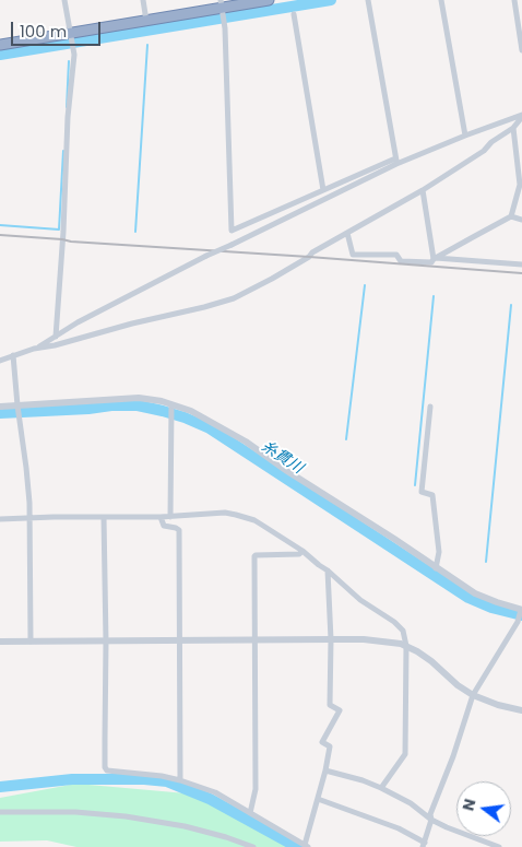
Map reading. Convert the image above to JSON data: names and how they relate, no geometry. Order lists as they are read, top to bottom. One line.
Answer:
{"water":["糸貫川"],"scale_bar":"100 m","north":"left"}
